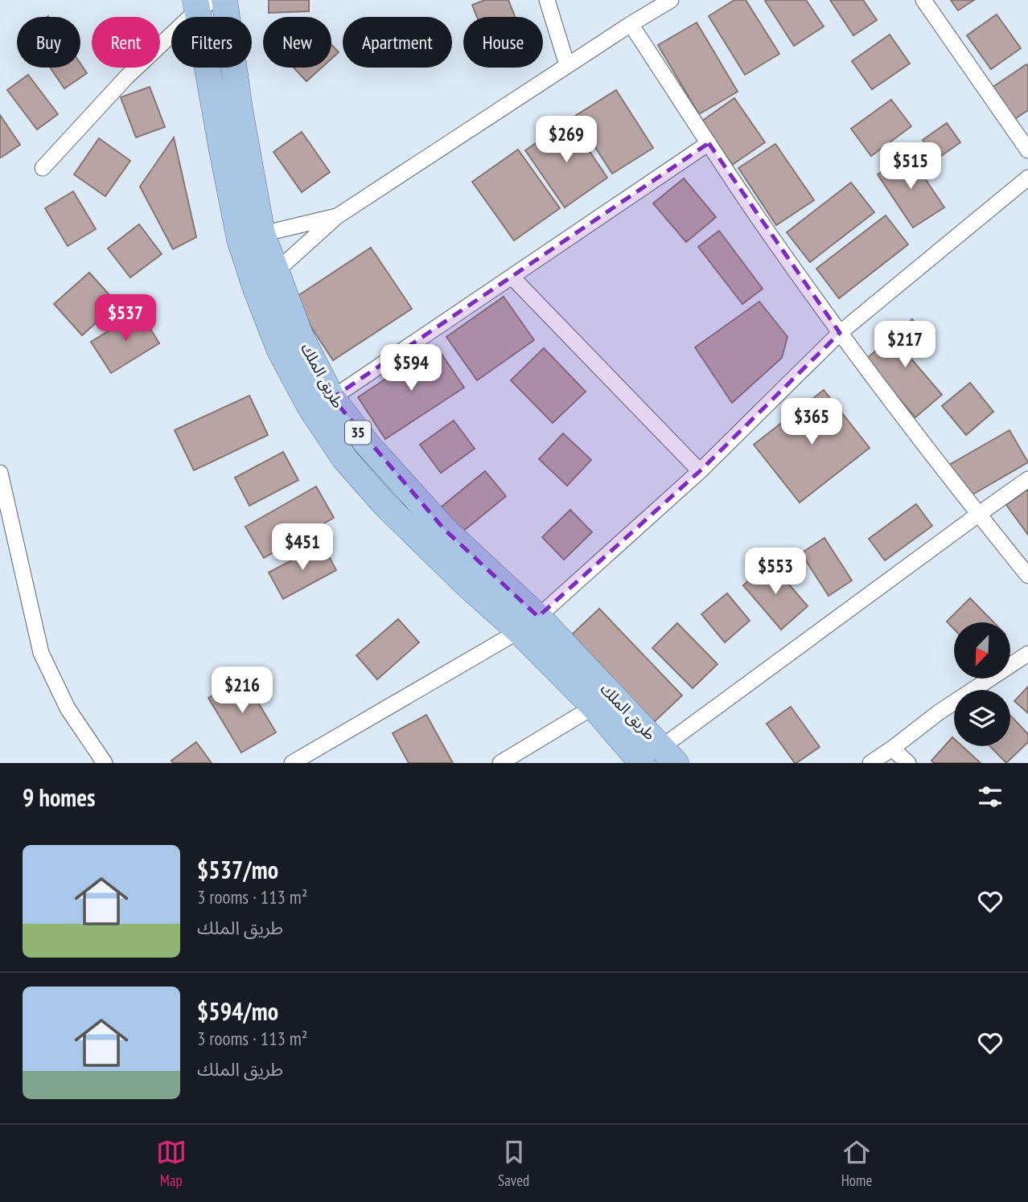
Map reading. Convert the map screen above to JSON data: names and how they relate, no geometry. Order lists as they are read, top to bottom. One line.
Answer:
{"streets":{"main road":["طريق الملك","35"]},"north":"bottom left","page":{"chip":["Buy","Rent","Filters","New","Apartment","House"],"price":["$269","$515","$537","$217","$594","$365","$451","$553","$216"],"heading":"9 homes","list":[{"name":"$537/mo","note":"3 rooms · 113 m² · طريق الملك"},{"name":"$594/mo","note":"3 rooms · 113 m² · طريق الملك"}],"tabs":["Map","Saved","Home"]}}
